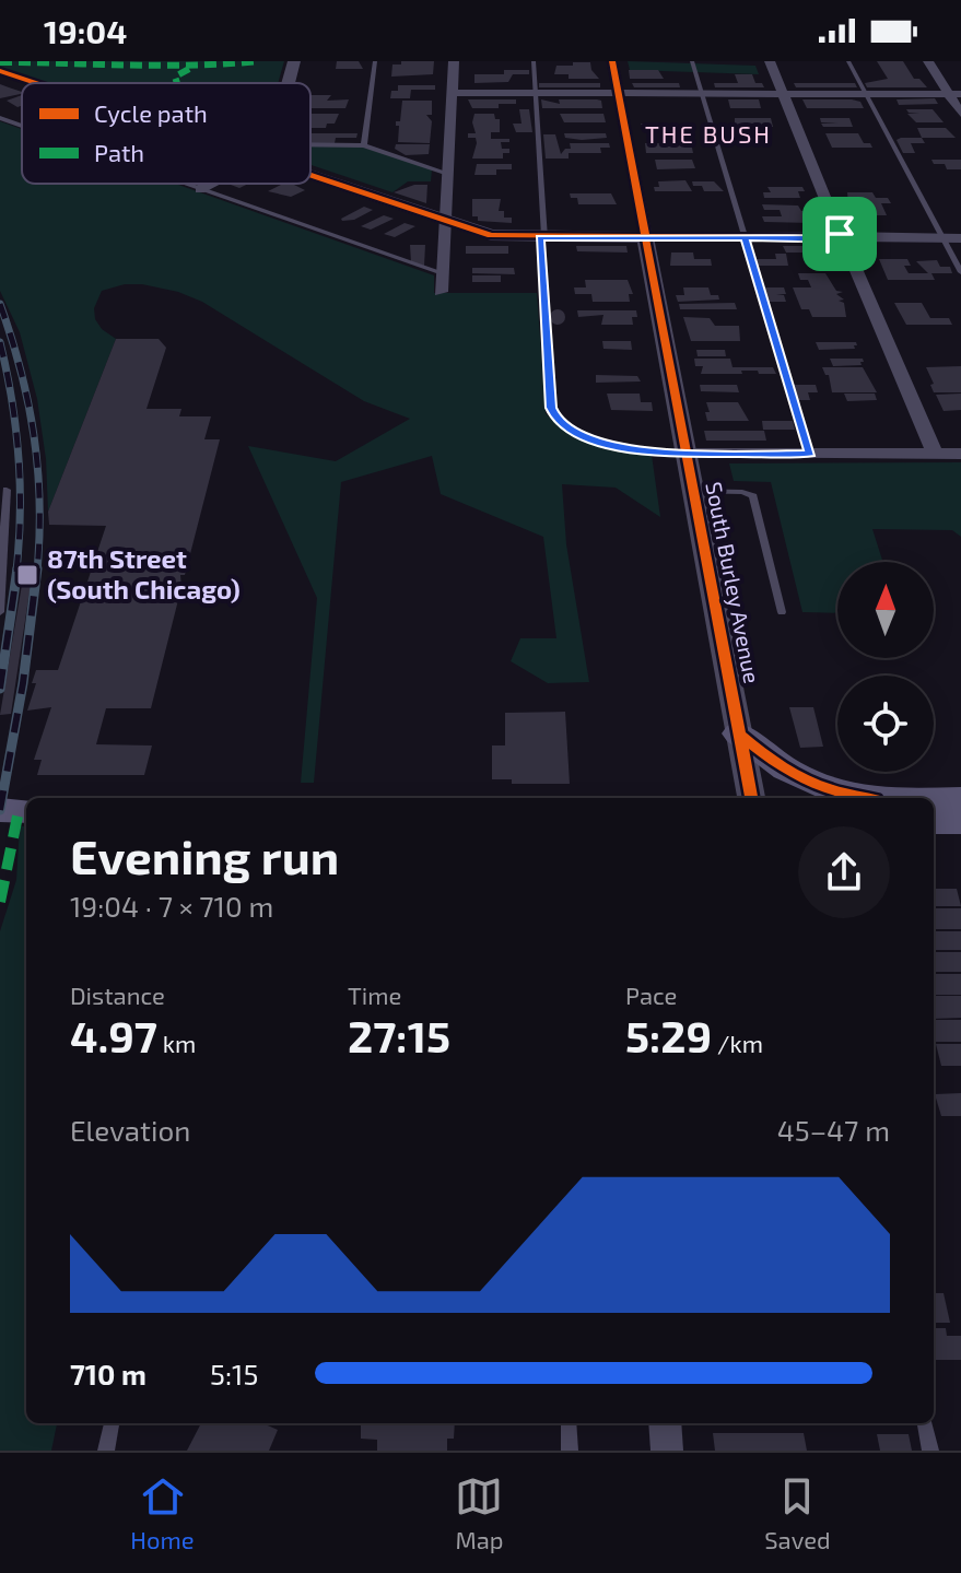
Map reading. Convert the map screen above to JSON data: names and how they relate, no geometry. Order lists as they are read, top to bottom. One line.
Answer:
{"streets":{"street":["South Burley Avenue"]},"districts":["THE BUSH"],"places":{"transit":["87th Street (South Chicago)"]},"legend":["Cycle path","Path"],"north":"top","page":{"status":"19:04","heading":["Evening run","19:04 · 7 × 710 m"],"stats":[["Distance","4.97 km"],["Time","27:15"],["Pace","5:29 /km"]],"chart":["Elevation","45–47 m"],"list":[{"name":"710 m","note":"5:15"}],"tabs":["Home","Map","Saved"]}}
